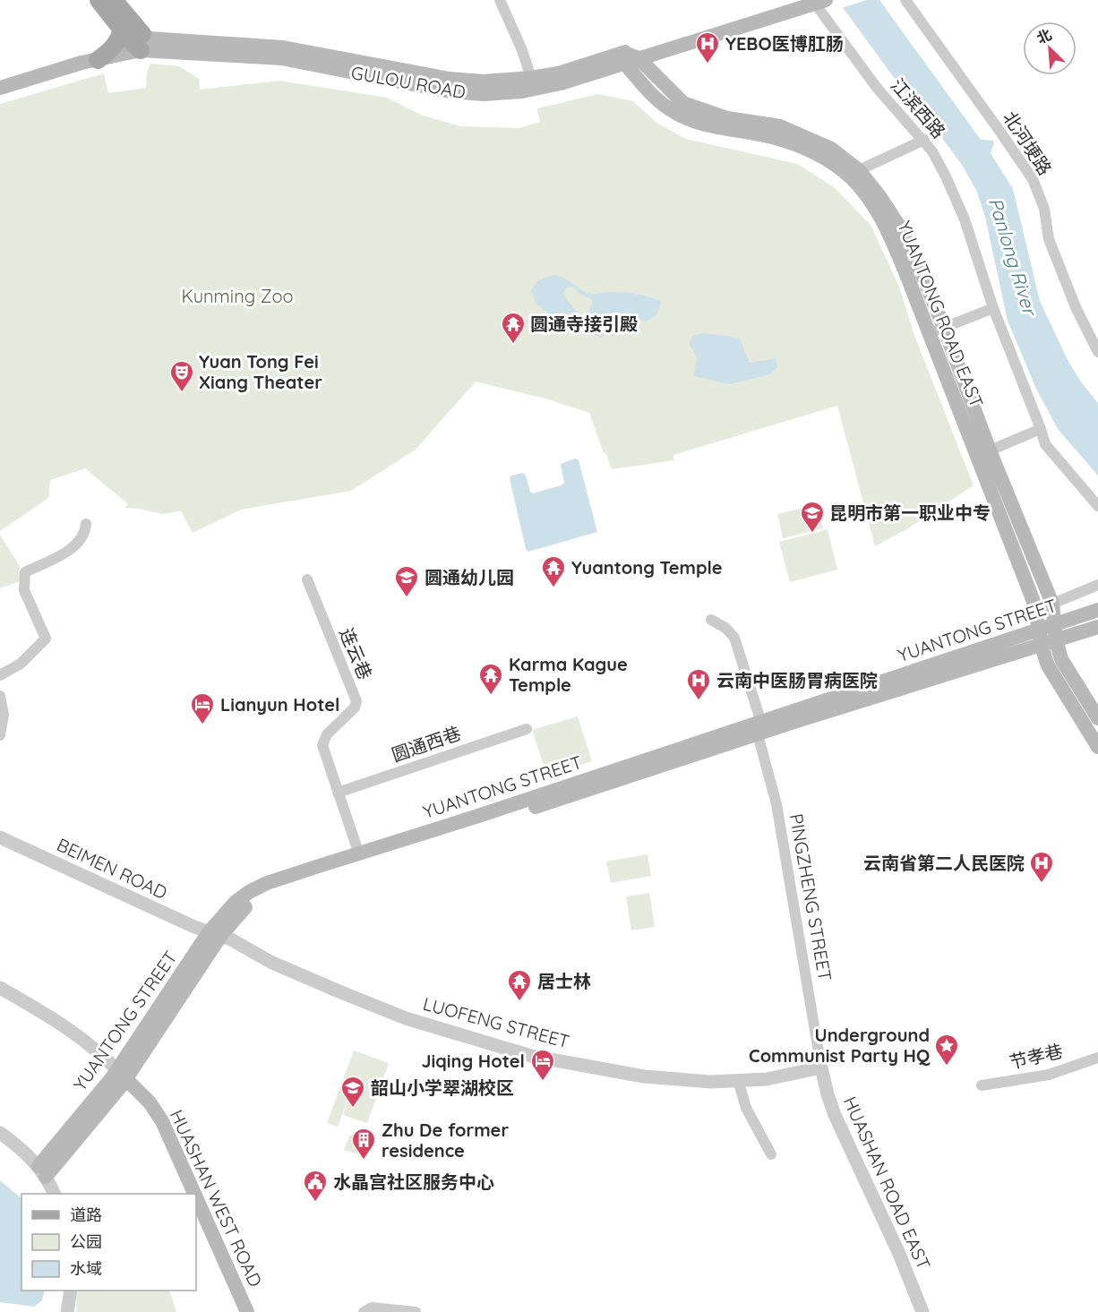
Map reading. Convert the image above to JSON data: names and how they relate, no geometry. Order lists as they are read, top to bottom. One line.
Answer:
{"streets":{"main road":["GULOU ROAD","YUANTONG ROAD EAST","YUANTONG STREET","HUASHAN WEST ROAD"],"street":["江滨西路","北河埂路","连云巷","圆通西巷","BEIMEN ROAD","PINGZHENG STREET","LUOFENG STREET","节孝巷","HUASHAN ROAD EAST"]},"crossings":[["GULOU ROAD","江滨西路"],["GULOU ROAD","YUANTONG ROAD EAST"],["YUANTONG ROAD EAST","YUANTONG STREET"],["YUANTONG STREET","连云巷"],["YUANTONG STREET","BEIMEN ROAD"],["YUANTONG STREET","PINGZHENG STREET"],["YUANTONG STREET","LUOFENG STREET"],["YUANTONG STREET","HUASHAN WEST ROAD"],["连云巷","圆通西巷"],["BEIMEN ROAD","LUOFENG STREET"],["PINGZHENG STREET","LUOFENG STREET"],["PINGZHENG STREET","HUASHAN ROAD EAST"],["LUOFENG STREET","HUASHAN ROAD EAST"]],"water":["Panlong River"],"parks":["Kunming Zoo"],"places":{"hospital":["YEBO医博肛肠","云南中医肠胃病医院","云南省第二人民医院"],"temple":["圆通寺接引殿","Yuantong Temple","Karma Kague Temple","居士林"],"theatre":["Yuan Tong Fei Xiang Theater"],"school or university":["昆明市第一职业中专","圆通幼儿园","韶山小学翠湖校区"],"hotel":["Lianyun Hotel","Jiqing Hotel"],"place":["Underground Communist Party HQ"],"building":["Zhu De former residence"],"public building":["水晶宫社区服务中心"]},"legend":["道路","公园","水域"],"north":"top left"}
